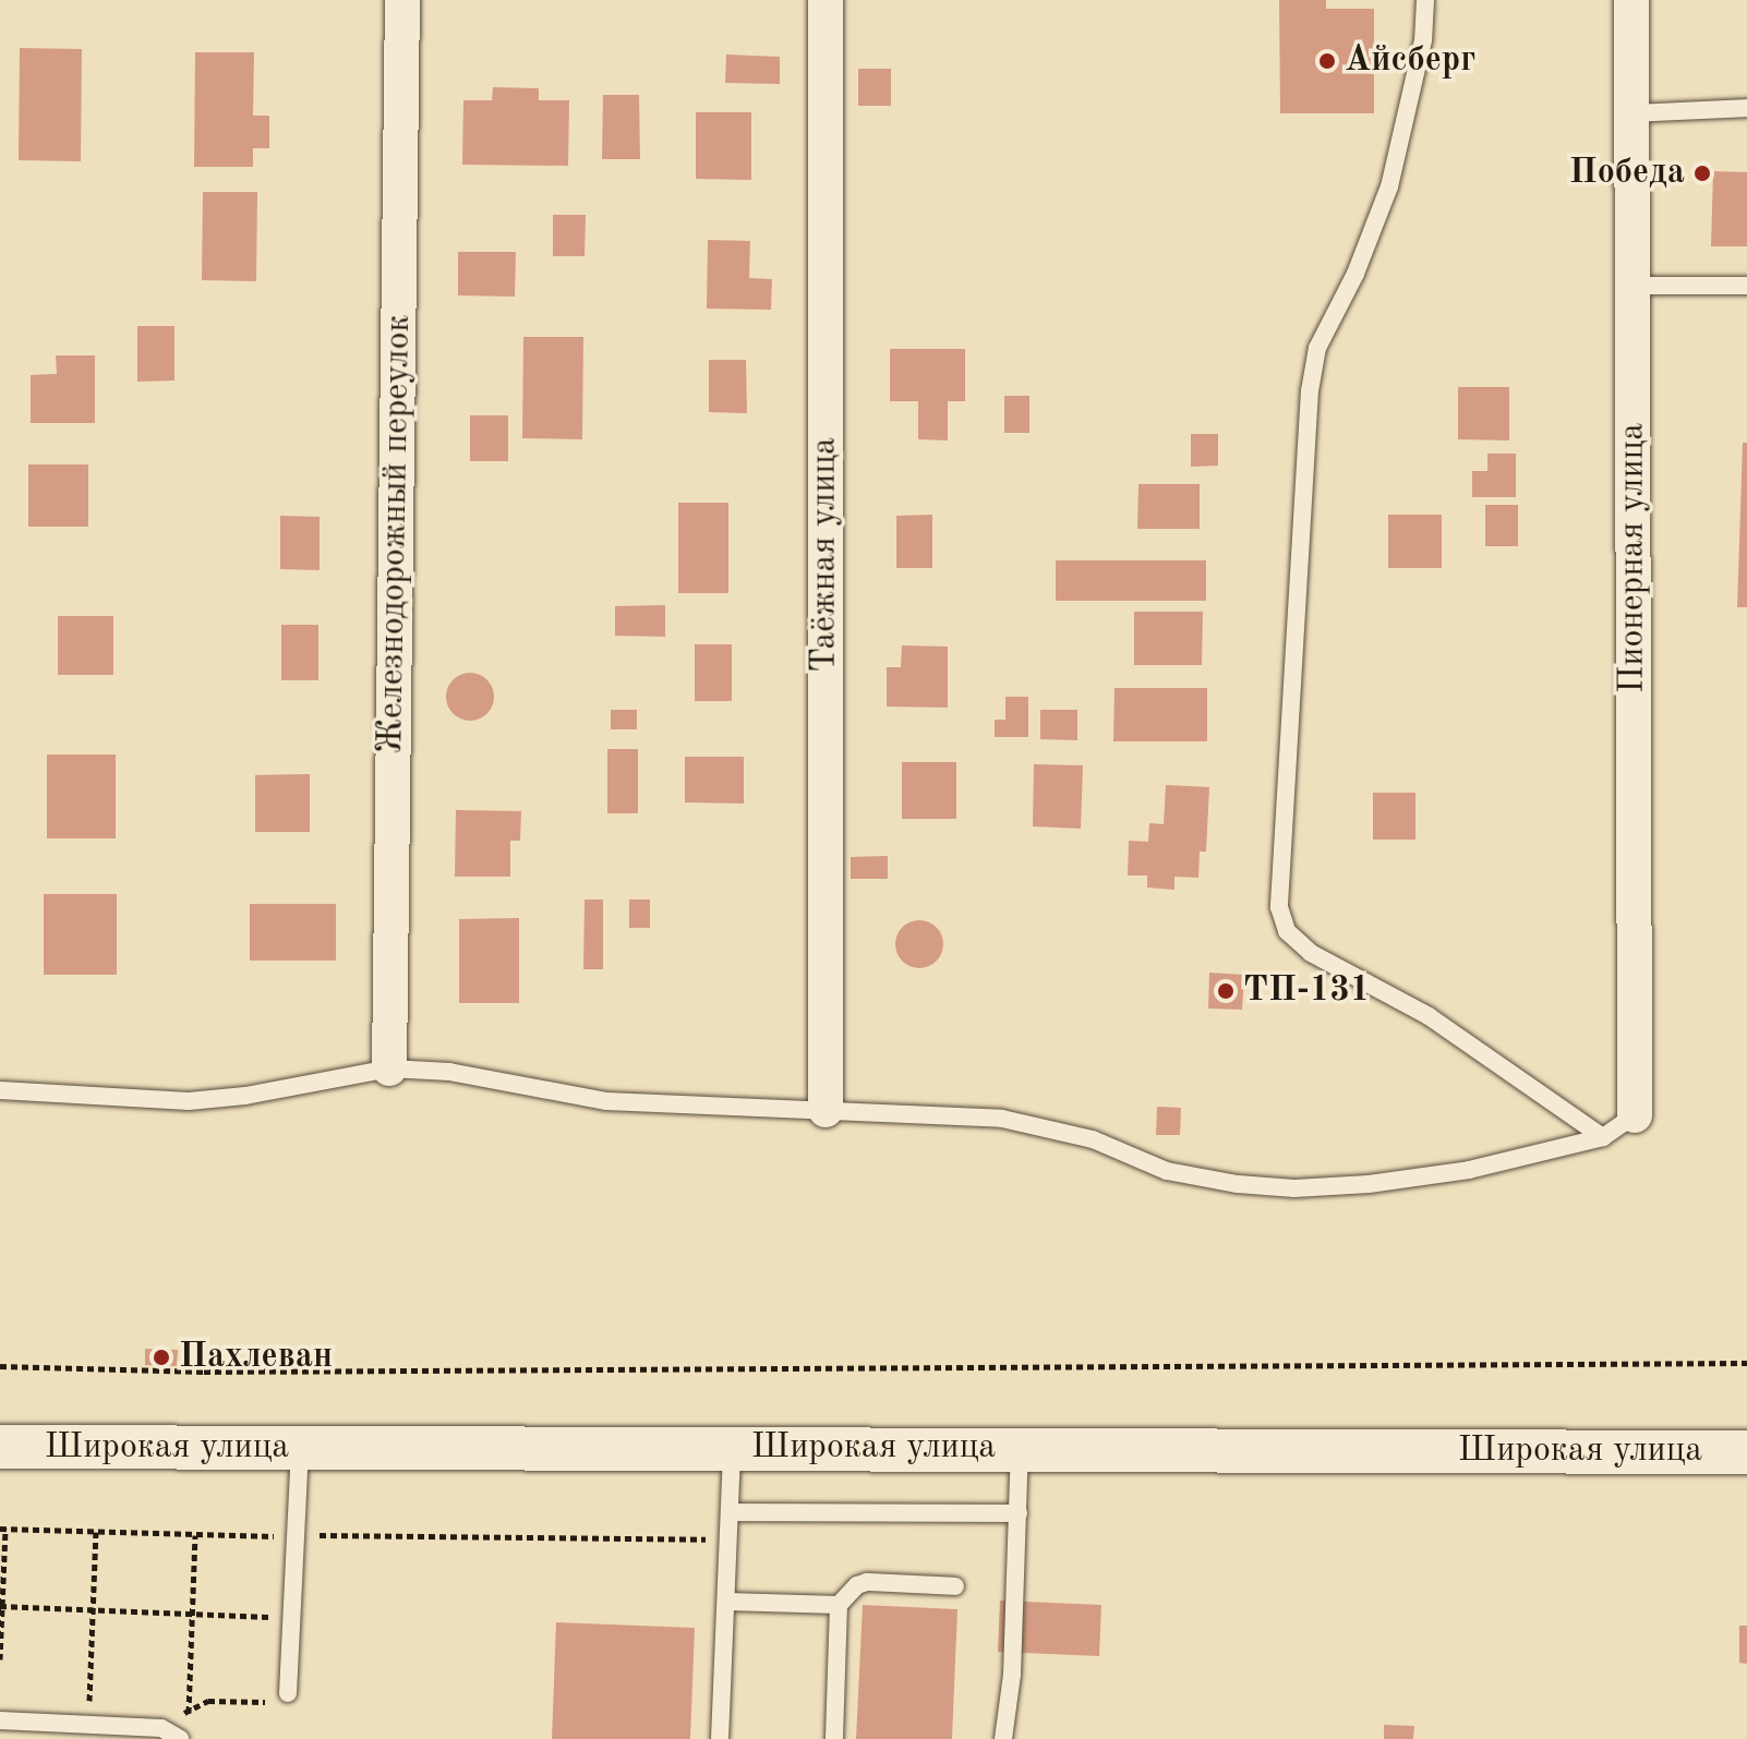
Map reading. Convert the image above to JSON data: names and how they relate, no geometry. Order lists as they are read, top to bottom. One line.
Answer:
{"streets":{"street":["Железнодорожный переулок","Таёжная улица","Пионерная улица","Широкая улица"]},"places":["Айсберг","Победа","ТП-131","Пахлеван"]}
